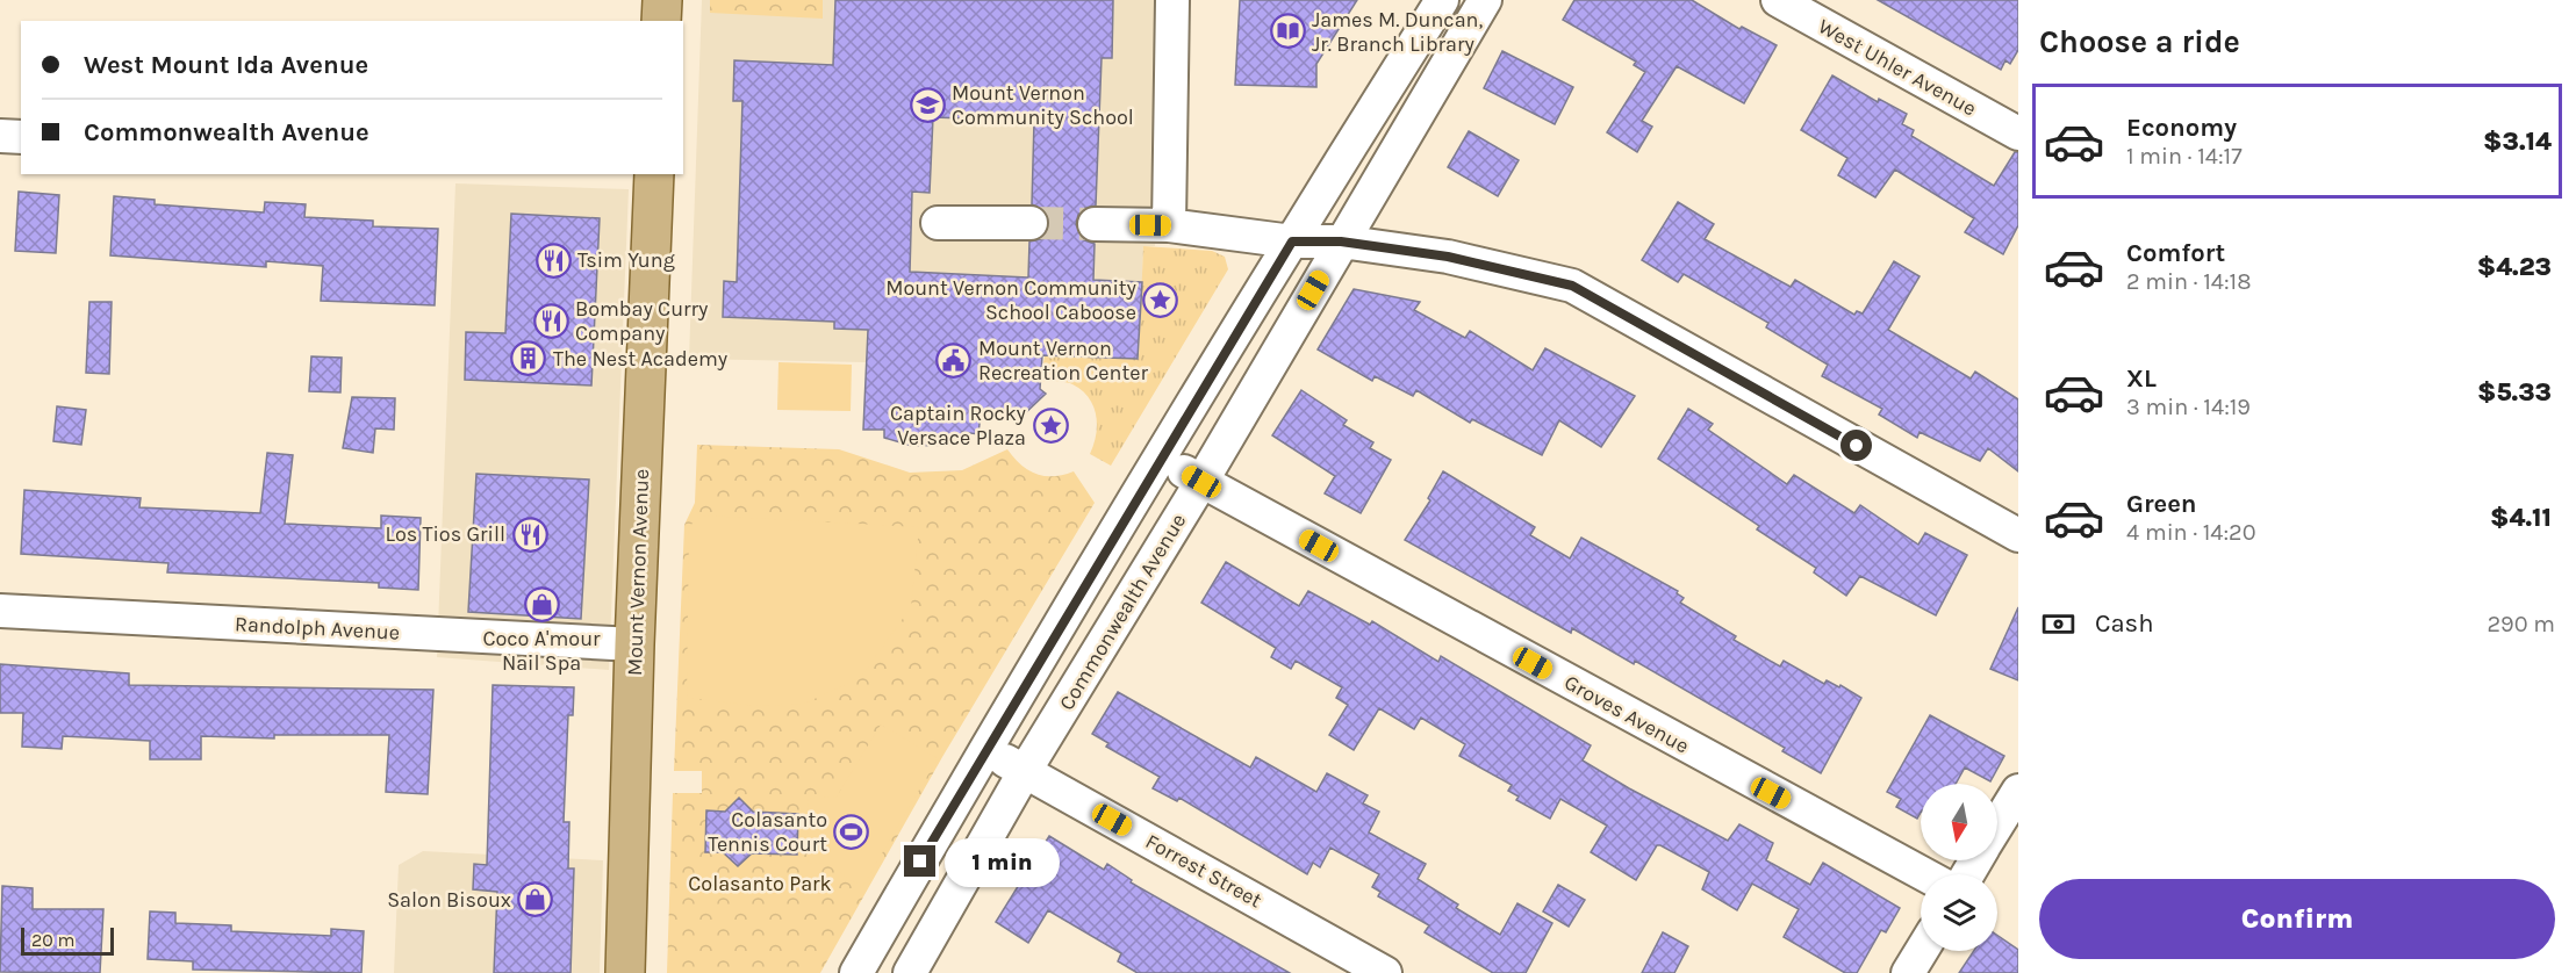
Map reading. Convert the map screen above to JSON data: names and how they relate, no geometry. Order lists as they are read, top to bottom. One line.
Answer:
{"streets":{"main road":["Mount Vernon Avenue"],"street":["West Uhler Avenue","Commonwealth Avenue","Randolph Avenue","Groves Avenue","Forrest Street"]},"crossings":[["Mount Vernon Avenue","Randolph Avenue"],["Commonwealth Avenue","Groves Avenue"],["Commonwealth Avenue","Forrest Street"]],"parks":["Colasanto Park"],"places":{"library":["James M. Duncan, Jr. Branch Library"],"school or university":["Mount Vernon Community School"],"restaurant":["Tsim Yung","Bombay Curry Company","Los Tios Grill"],"place":["Mount Vernon Community School Caboose","Captain Rocky Versace Plaza"],"building":["The Nest Academy"],"public building":["Mount Vernon Recreation Center"],"shop":["Coco A'mour Nail Spa","Salon Bisoux"],"sports":["Colasanto Tennis Court"]},"scale_bar":"20 m","north":"bottom","page":{"heading":"Choose a ride","banner":["West Mount Ida Avenue","Commonwealth Avenue"],"list":[{"name":"Economy","note":"1 min · 14:17","value":"$3.14"},{"name":"Comfort","note":"2 min · 14:18","value":"$4.23"},{"name":"XL","note":"3 min · 14:19","value":"$5.33"},{"name":"Green","note":"4 min · 14:20","value":"$4.11"}],"pay":["Cash","290 m"],"bubble":"1 min","buttons":"Confirm","scale":"20 m"}}
